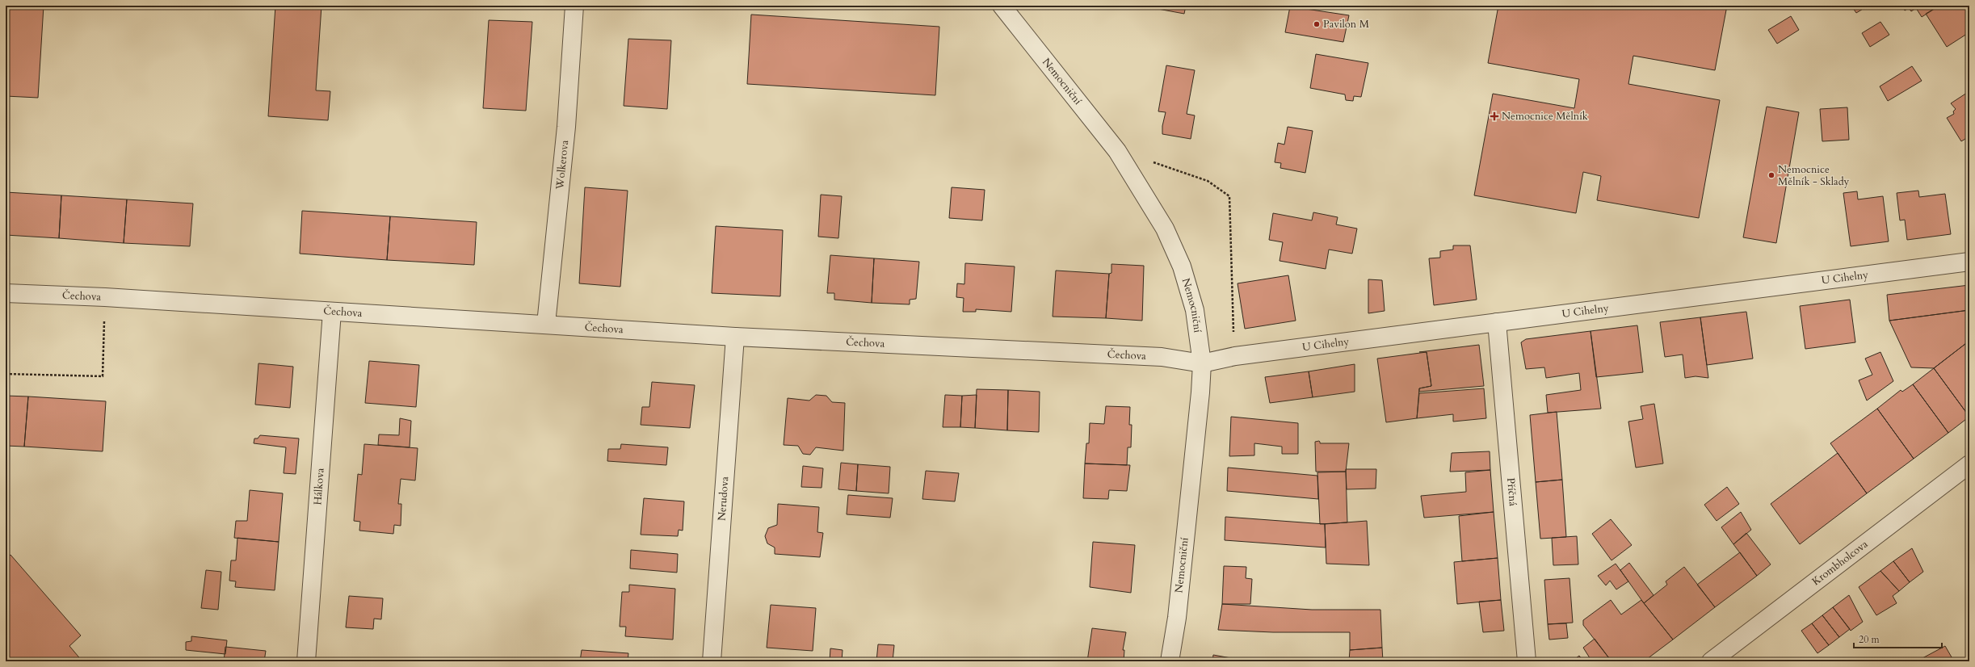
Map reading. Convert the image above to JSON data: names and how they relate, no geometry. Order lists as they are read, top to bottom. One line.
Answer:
{"streets":{"street":["Nemocniční","Wolkerova","U Cihelny","Čechova","Hálkova","Příčná","Nerudova","Krombholcova"]},"crossings":[["Nemocniční","U Cihelny"],["Nemocniční","Čechova"],["Wolkerova","Čechova"],["U Cihelny","Čechova"],["U Cihelny","Příčná"],["Čechova","Hálkova"],["Čechova","Nerudova"]],"places":{"other":["Pavilon M","Nemocnice Mělník - Sklady"],"health":["Nemocnice Mělník"]},"scale_bar":"20 m"}
